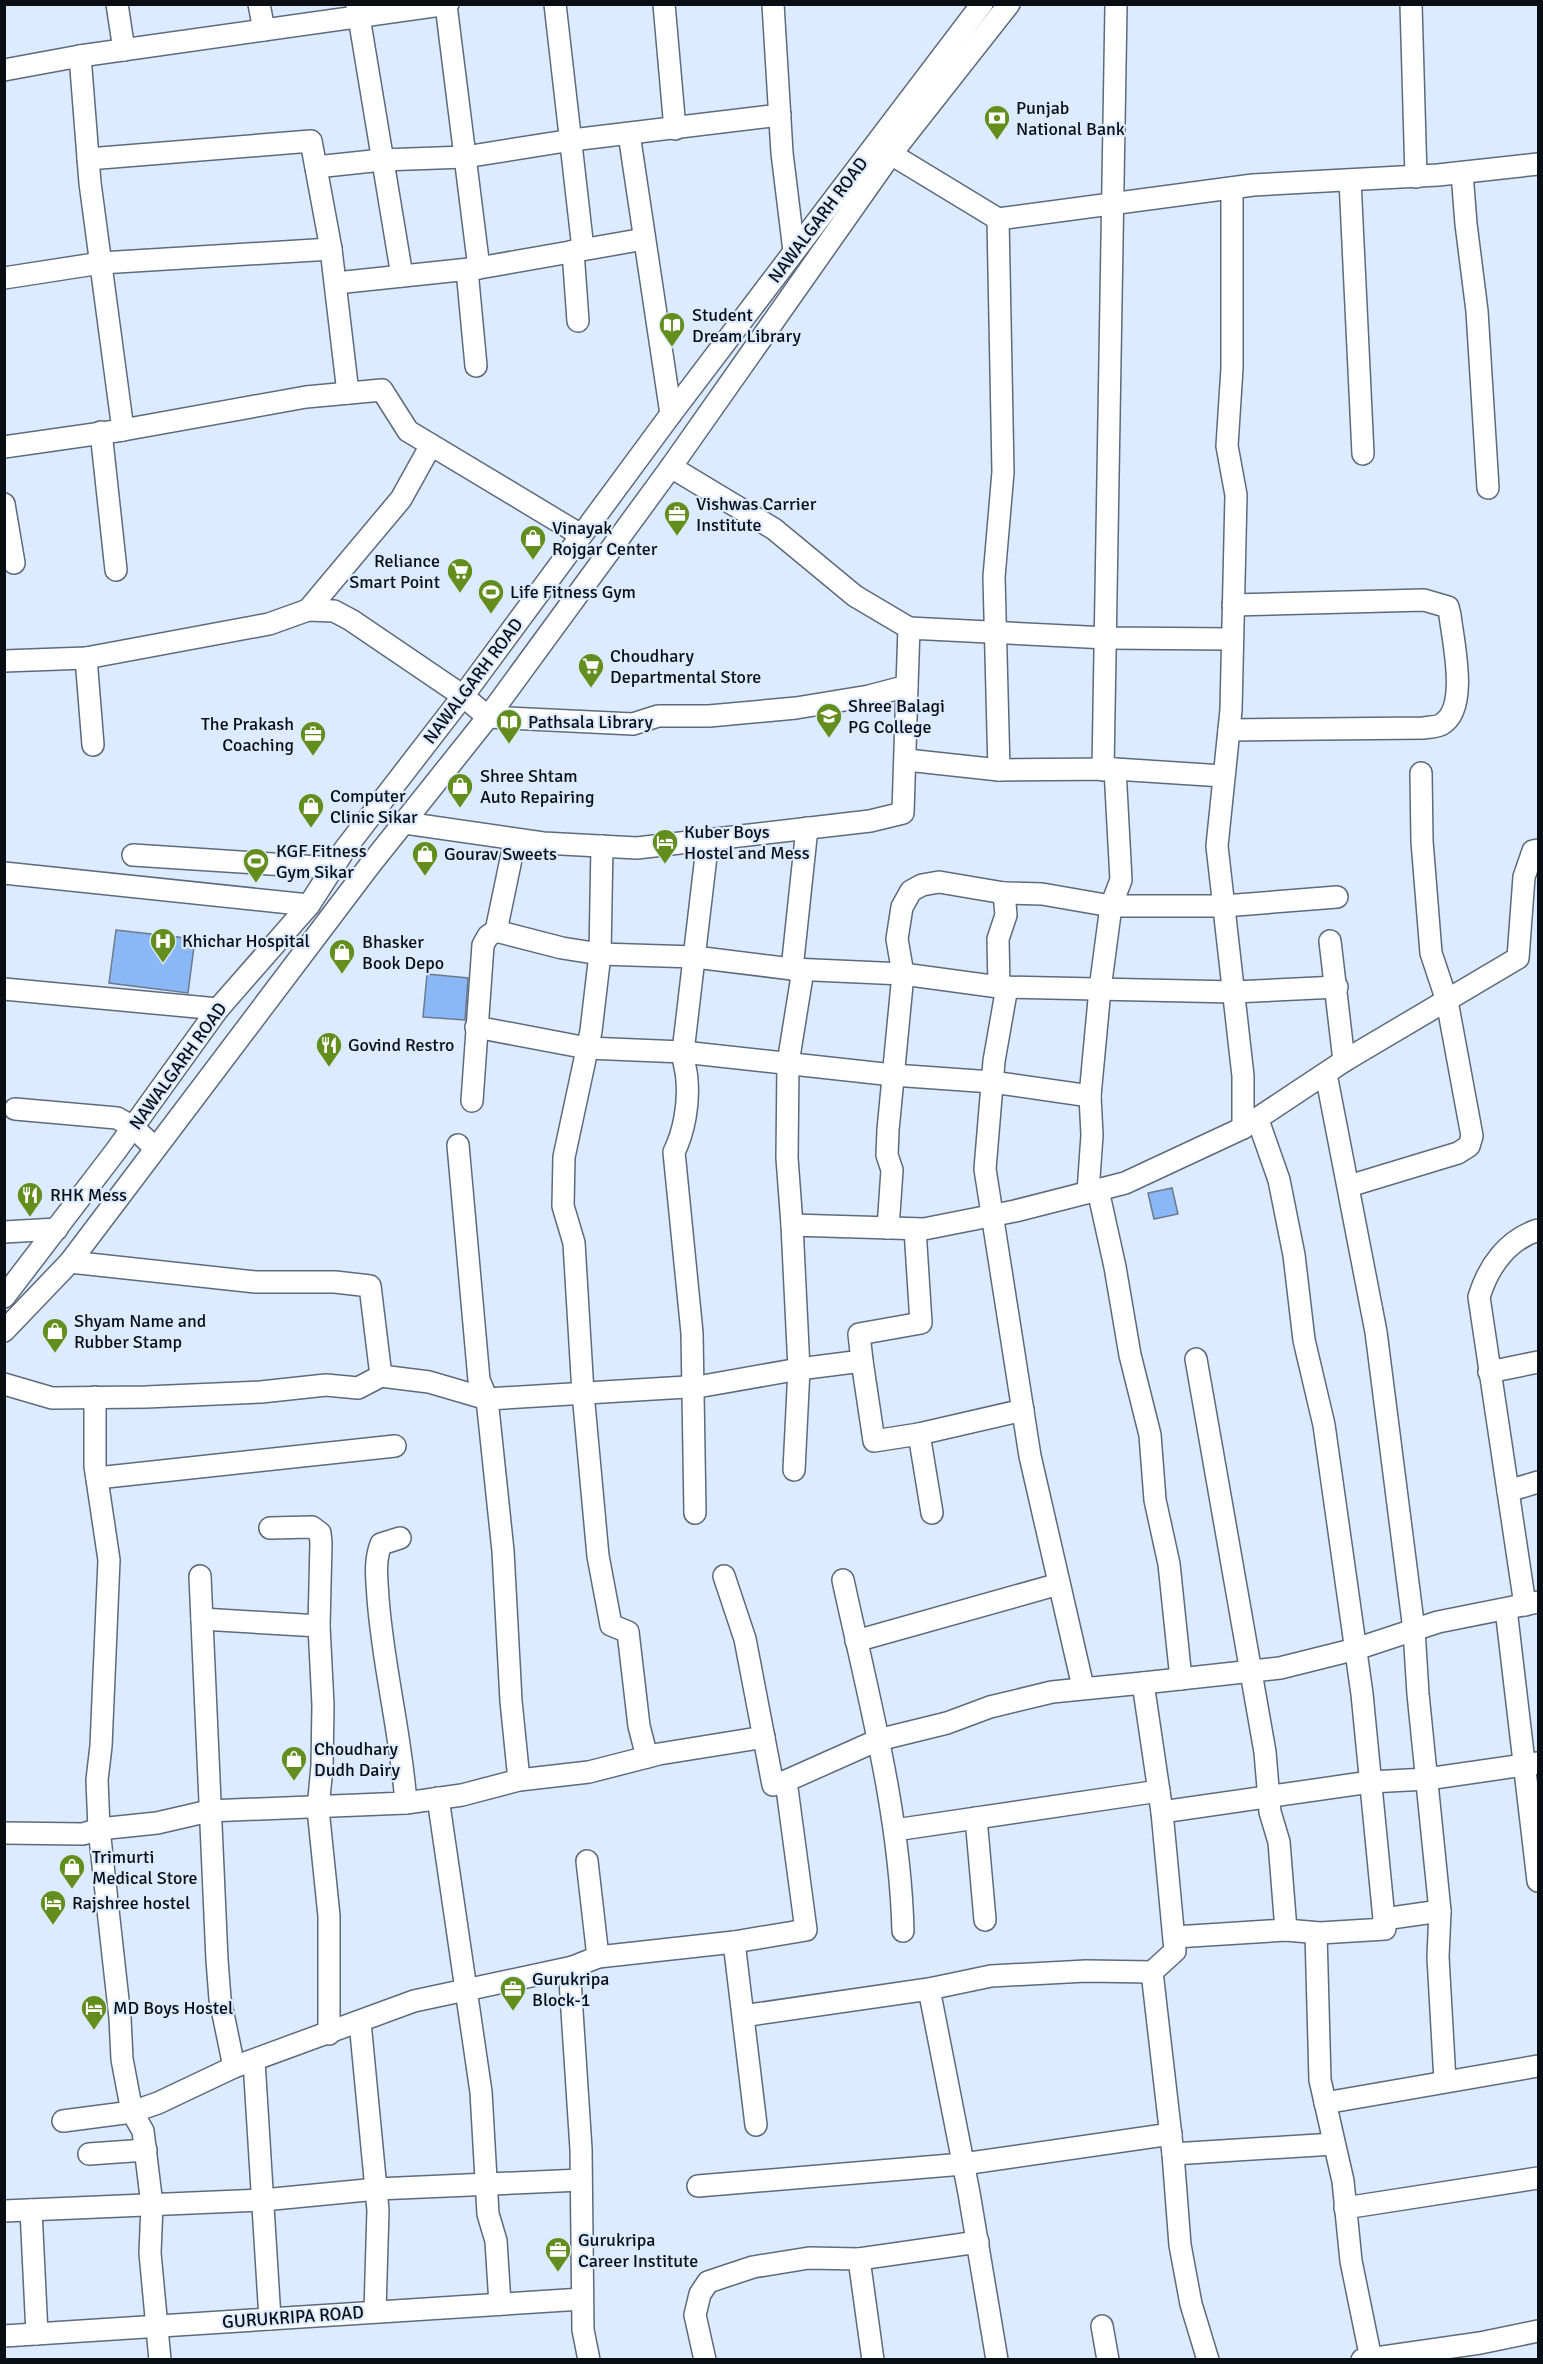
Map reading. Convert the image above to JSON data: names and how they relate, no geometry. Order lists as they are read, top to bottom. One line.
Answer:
{"streets":{"street":["NAWALGARH ROAD","GURUKRIPA ROAD"]},"places":{"bank":["Punjab National Bank"],"library":["Student Dream Library","Pathsala Library"],"office":["Vishwas Carrier Institute","The Prakash Coaching","Gurukripa Block-1","Gurukripa Career Institute"],"shop":["Vinayak Rojgar Center","Shree Shtam Auto Repairing","Computer Clinic Sikar","Gourav Sweets","Bhasker Book Depo","Shyam Name and Rubber Stamp","Choudhary Dudh Dairy","Trimurti Medical Store"],"supermarket":["Reliance Smart Point","Choudhary Departmental Store"],"sports":["Life Fitness Gym","KGF Fitness Gym Sikar"],"school or university":["Shree Balagi PG College"],"hotel":["Kuber Boys Hostel and Mess","Rajshree hostel","MD Boys Hostel"],"hospital":["Khichar Hospital"],"restaurant":["Govind Restro","RHK Mess"]}}
